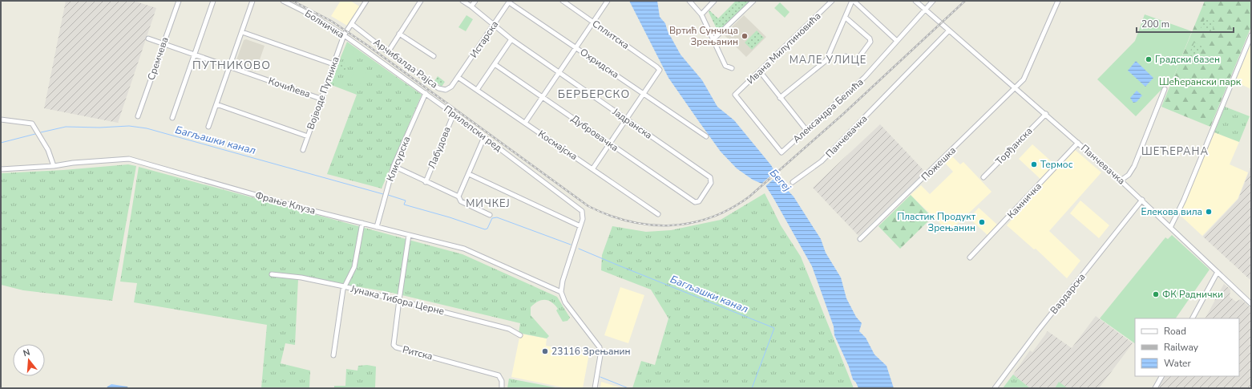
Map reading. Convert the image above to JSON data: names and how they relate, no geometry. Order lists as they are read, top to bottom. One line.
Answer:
{"streets":{"street":["Болничка","Сплитска","Истарска","Ивана Милутиновића","Сремчева","Арчибалда Рајса","Охридска","Кочићева","Војводе Путника","Александра Белића","Јадранска","Прилепски ред","Дубровачка","Панчевачка","Космајска","Торђанска","Лабудова","Клисурска","Пожешка","Камничка","Фрање Клуза","Вардарска","Јунака Тибора Церне","Ритска"]},"crossings":[["Болничка","Војводе Путника"],["Болничка","Прилепски ред"],["Сплитска","Охридска"],["Истарска","Арчибалда Рајса"],["Истарска","Охридска"],["Истарска","Јадранска"],["Истарска","Космајска"],["Ивана Милутиновића","Александра Белића"],["Сремчева","Кочићева"],["Арчибалда Рајса","Војводе Путника"],["Арчибалда Рајса","Космајска"],["Кочићева","Војводе Путника"],["Александра Белића","Панчевачка"],["Јадранска","Дубровачка"],["Прилепски ред","Лабудова"],["Прилепски ред","Клисурска"],["Прилепски ред","Фрање Клуза"],["Панчевачка","Торђанска"],["Панчевачка","Пожешка"],["Панчевачка","Камничка"],["Панчевачка","Вардарска"],["Клисурска","Фрање Клуза"],["Фрање Клуза","Ритска"],["Јунака Тибора Церне","Ритска"]],"districts":["МАЛЕ УЛИЦЕ","ПУТНИКОВО","БЕРБЕРСКО","ШЕЋЕРАНА","МИЧКЕЈ"],"water":["Багљашки канал","Бегеј"],"parks":["Шећерански парк"],"places":["Вртић Сунчица Зрењанин","Градски базен","Термос","Елекова вила","Пластик Продукт Зрењанин","ФК Раднички","23116 Зрењанин"],"legend":["Road","Railway","Water"],"scale_bar":"200 m","north":"top"}
